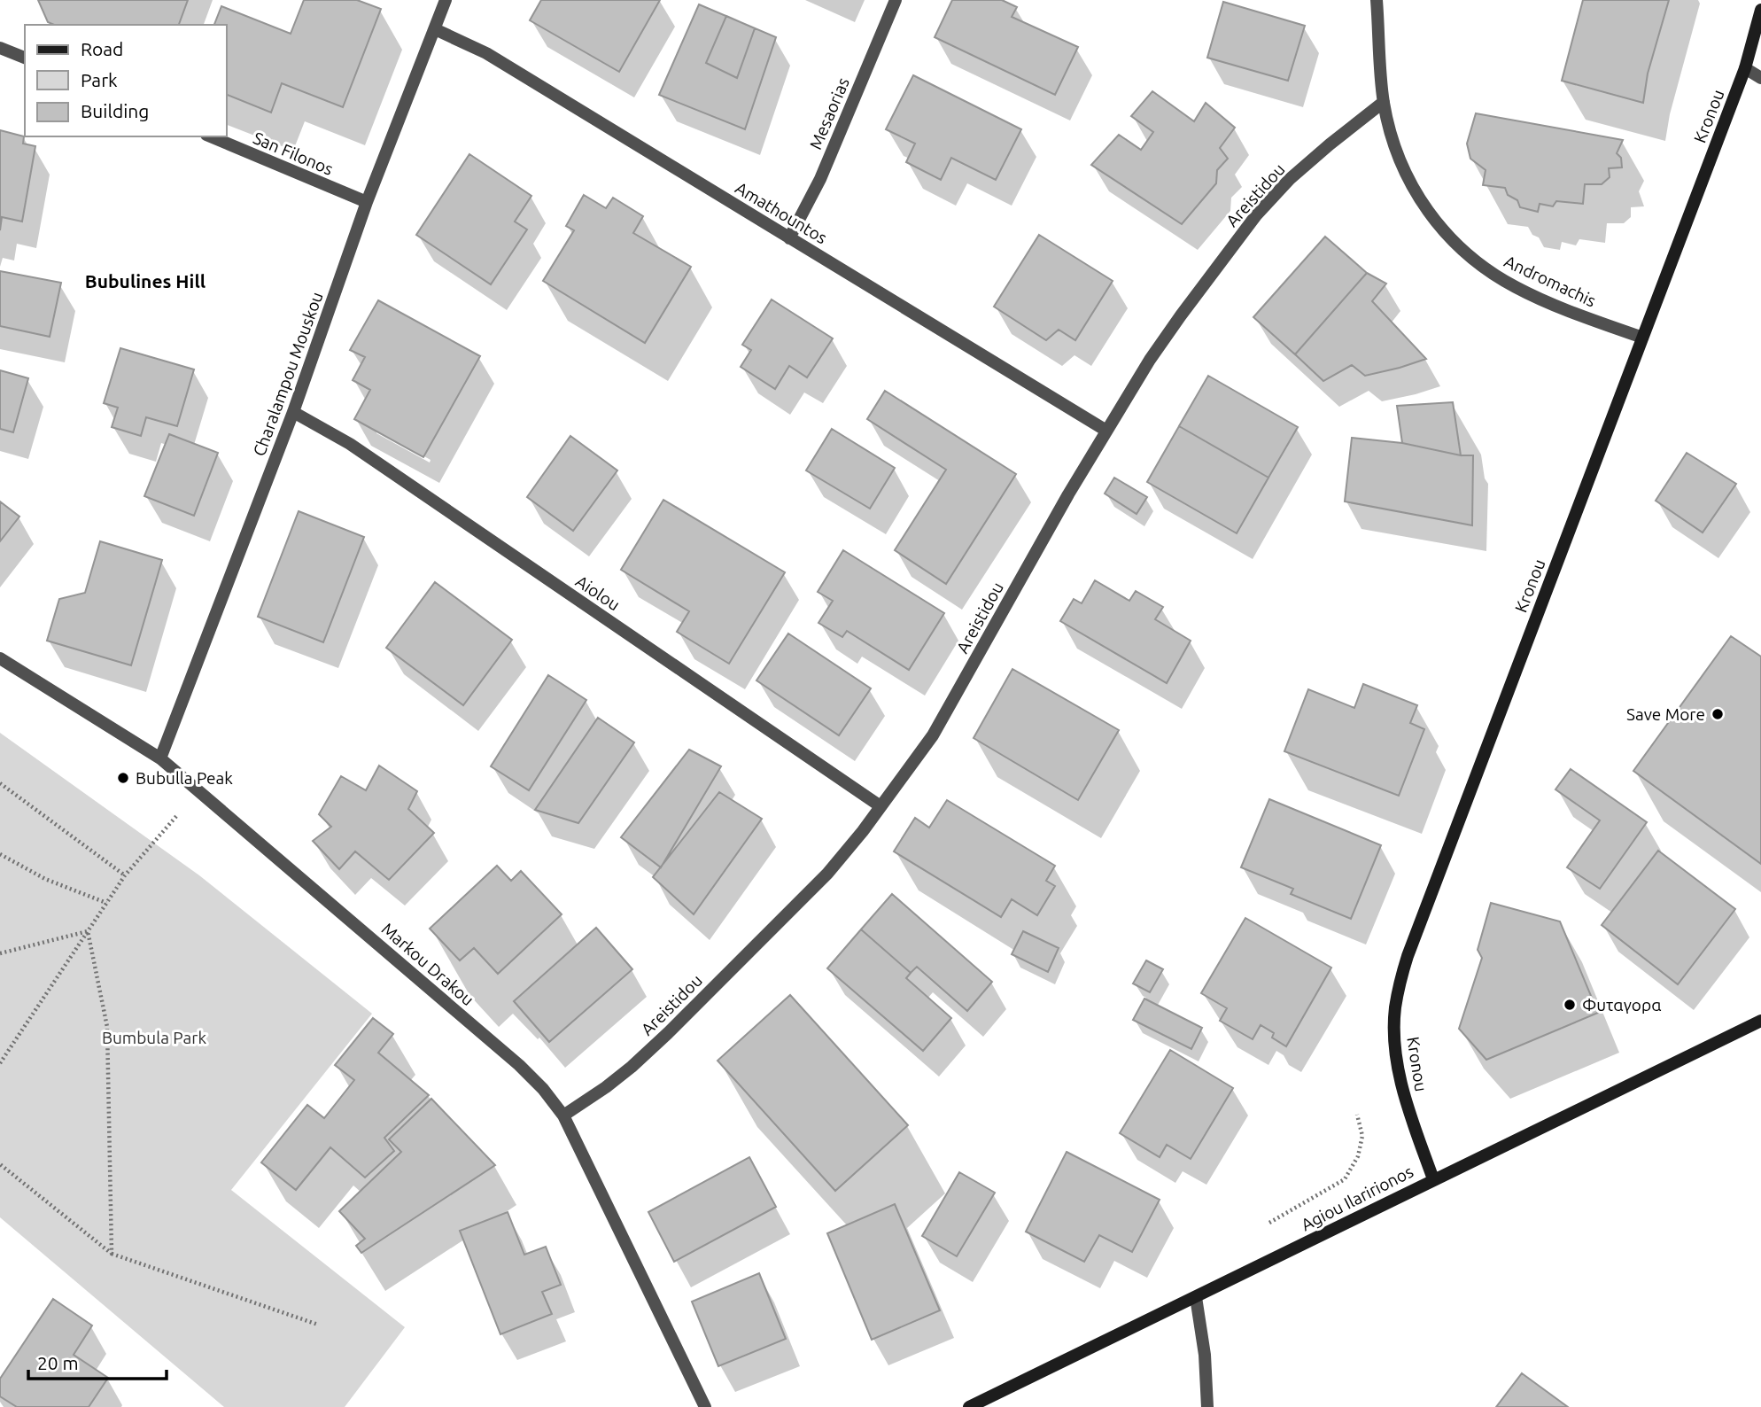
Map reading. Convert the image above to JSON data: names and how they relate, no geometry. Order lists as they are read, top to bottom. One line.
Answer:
{"streets":{"street":["Mesaorias","Kronou","San Filonos","Areistidou","Amathountos","Andromachis","Charalampou Mouskou","Aiolou","Markou Drakou","Agiou Ilaririonos"]},"crossings":[["Mesaorias","Amathountos"],["Kronou","Andromachis"],["Kronou","Agiou Ilaririonos"],["San Filonos","Charalampou Mouskou"],["Areistidou","Amathountos"],["Areistidou","Andromachis"],["Areistidou","Aiolou"],["Areistidou","Markou Drakou"],["Amathountos","Charalampou Mouskou"],["Charalampou Mouskou","Aiolou"],["Charalampou Mouskou","Markou Drakou"]],"districts":["Bubulines Hill"],"parks":["Bumbula Park"],"places":["Save More","Bubulla Peak","Φυταγορα"],"legend":["Road","Park","Building"],"scale_bar":"20 m"}
